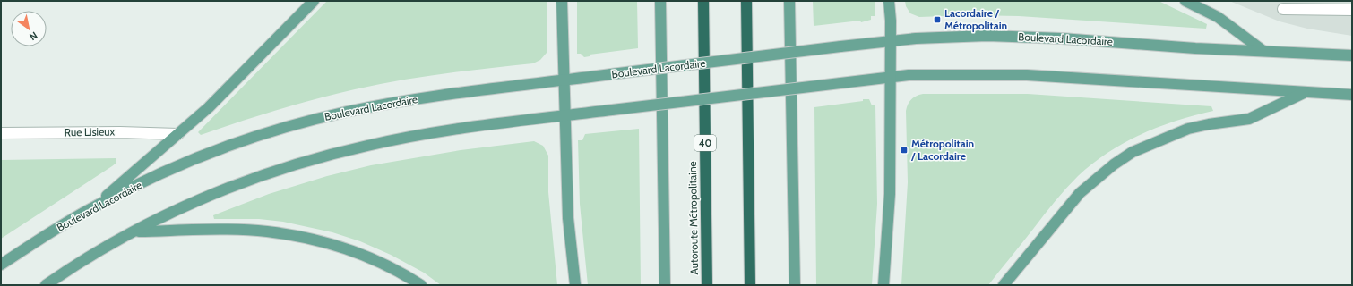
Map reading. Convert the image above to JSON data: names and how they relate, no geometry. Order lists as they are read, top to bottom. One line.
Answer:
{"streets":{"highway":["40","Autoroute Métropolitaine"],"main road":["Boulevard Lacordaire"],"street":["Rue Lisieux"]},"places":{"transit":["Lacordaire / Métropolitain","Métropolitain / Lacordaire"]},"north":"bottom right"}
